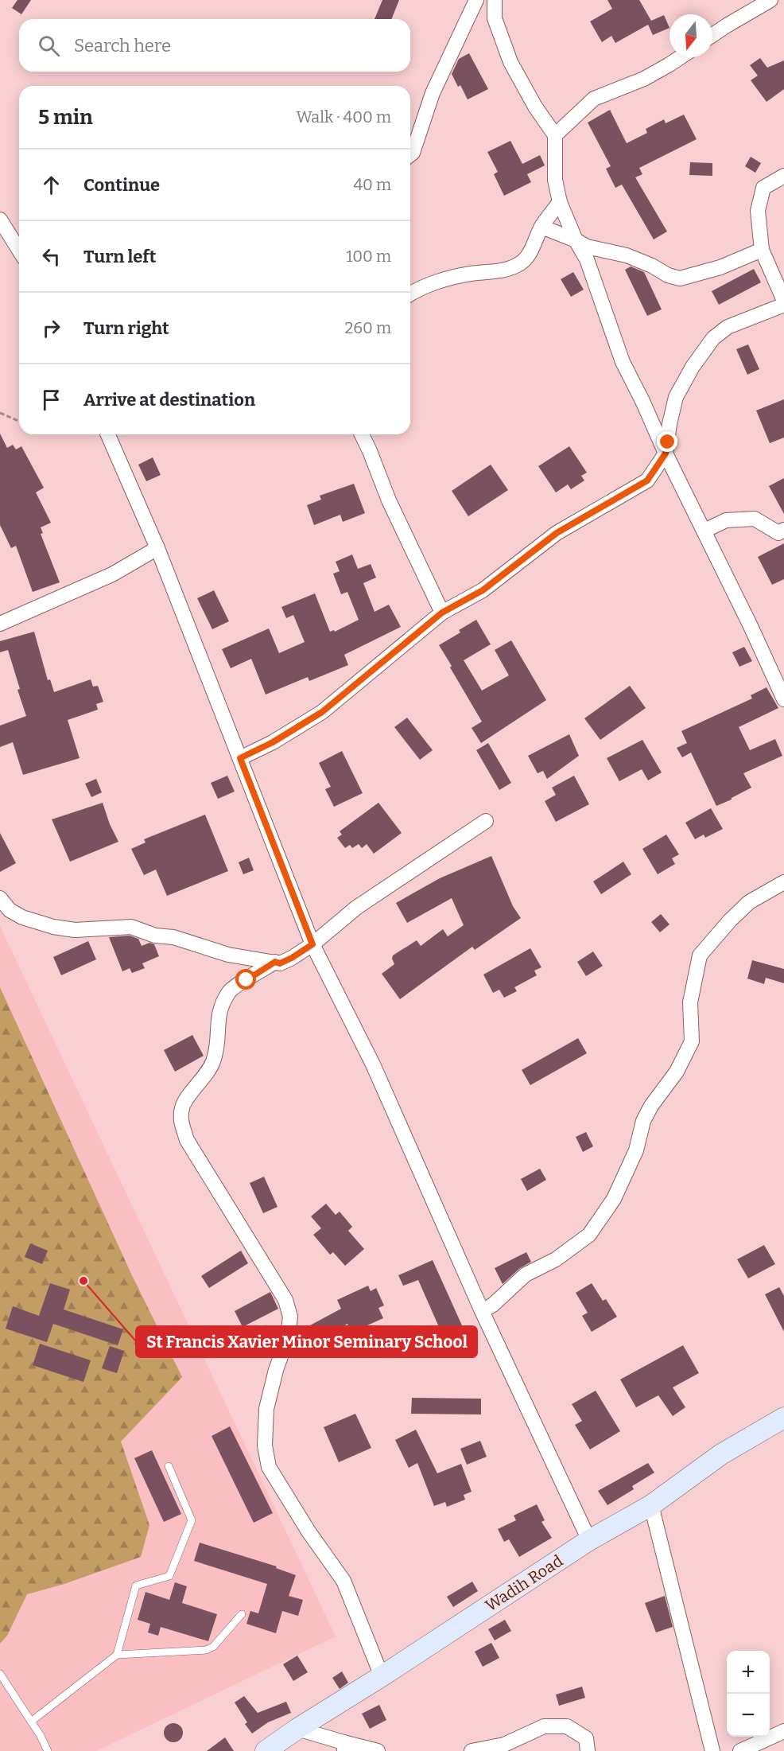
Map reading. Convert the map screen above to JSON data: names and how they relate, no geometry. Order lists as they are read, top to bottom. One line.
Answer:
{"streets":{"street":["Wadih Road"]},"places":["St Francis Xavier Minor Seminary School"],"north":"bottom","page":{"search":"Search here","heading":["5 min","Walk · 400 m"],"list":[["Continue","40 m"],["Turn left","100 m"],["Turn right","260 m"],"Arrive at destination"],"map_buttons":["+","−"]}}
